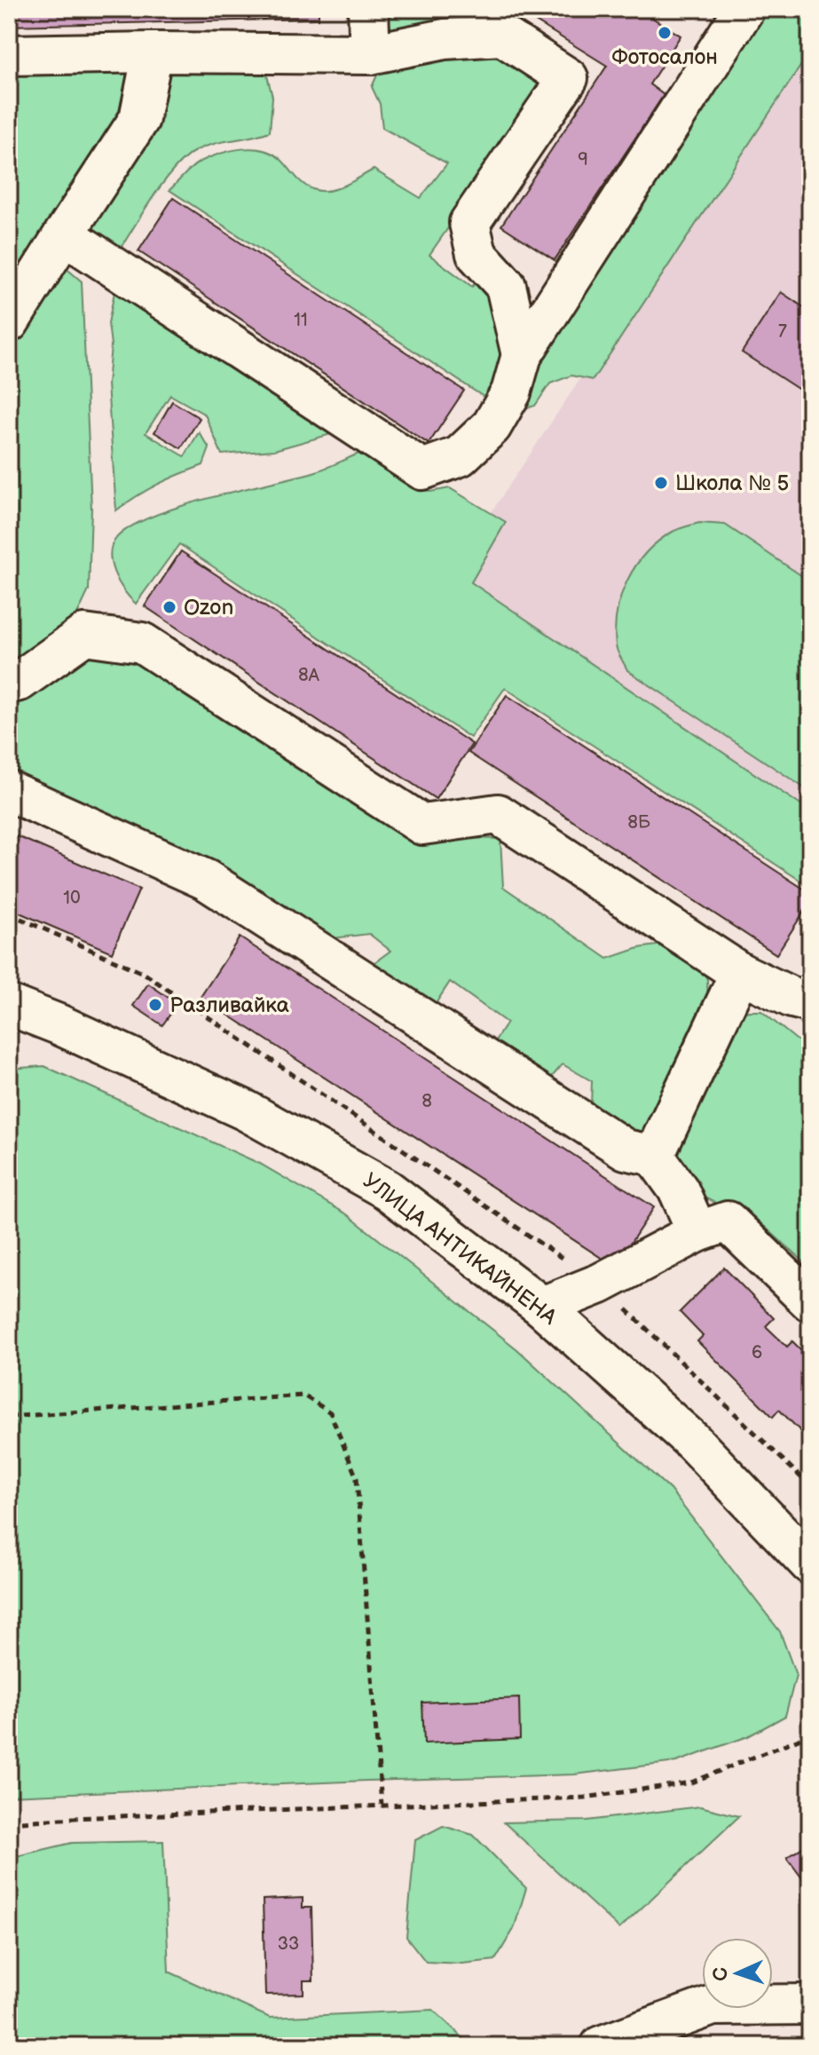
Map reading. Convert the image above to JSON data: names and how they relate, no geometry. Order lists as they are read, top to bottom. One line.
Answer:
{"streets":{"street":["УЛИЦА АНТИКАЙНЕНА"]},"places":["Фотосалон","Школа № 5","Ozon","Разливайка"],"house_numbers":["9","11","7","8А","8Б","10","8","6","33"],"north":"left"}
